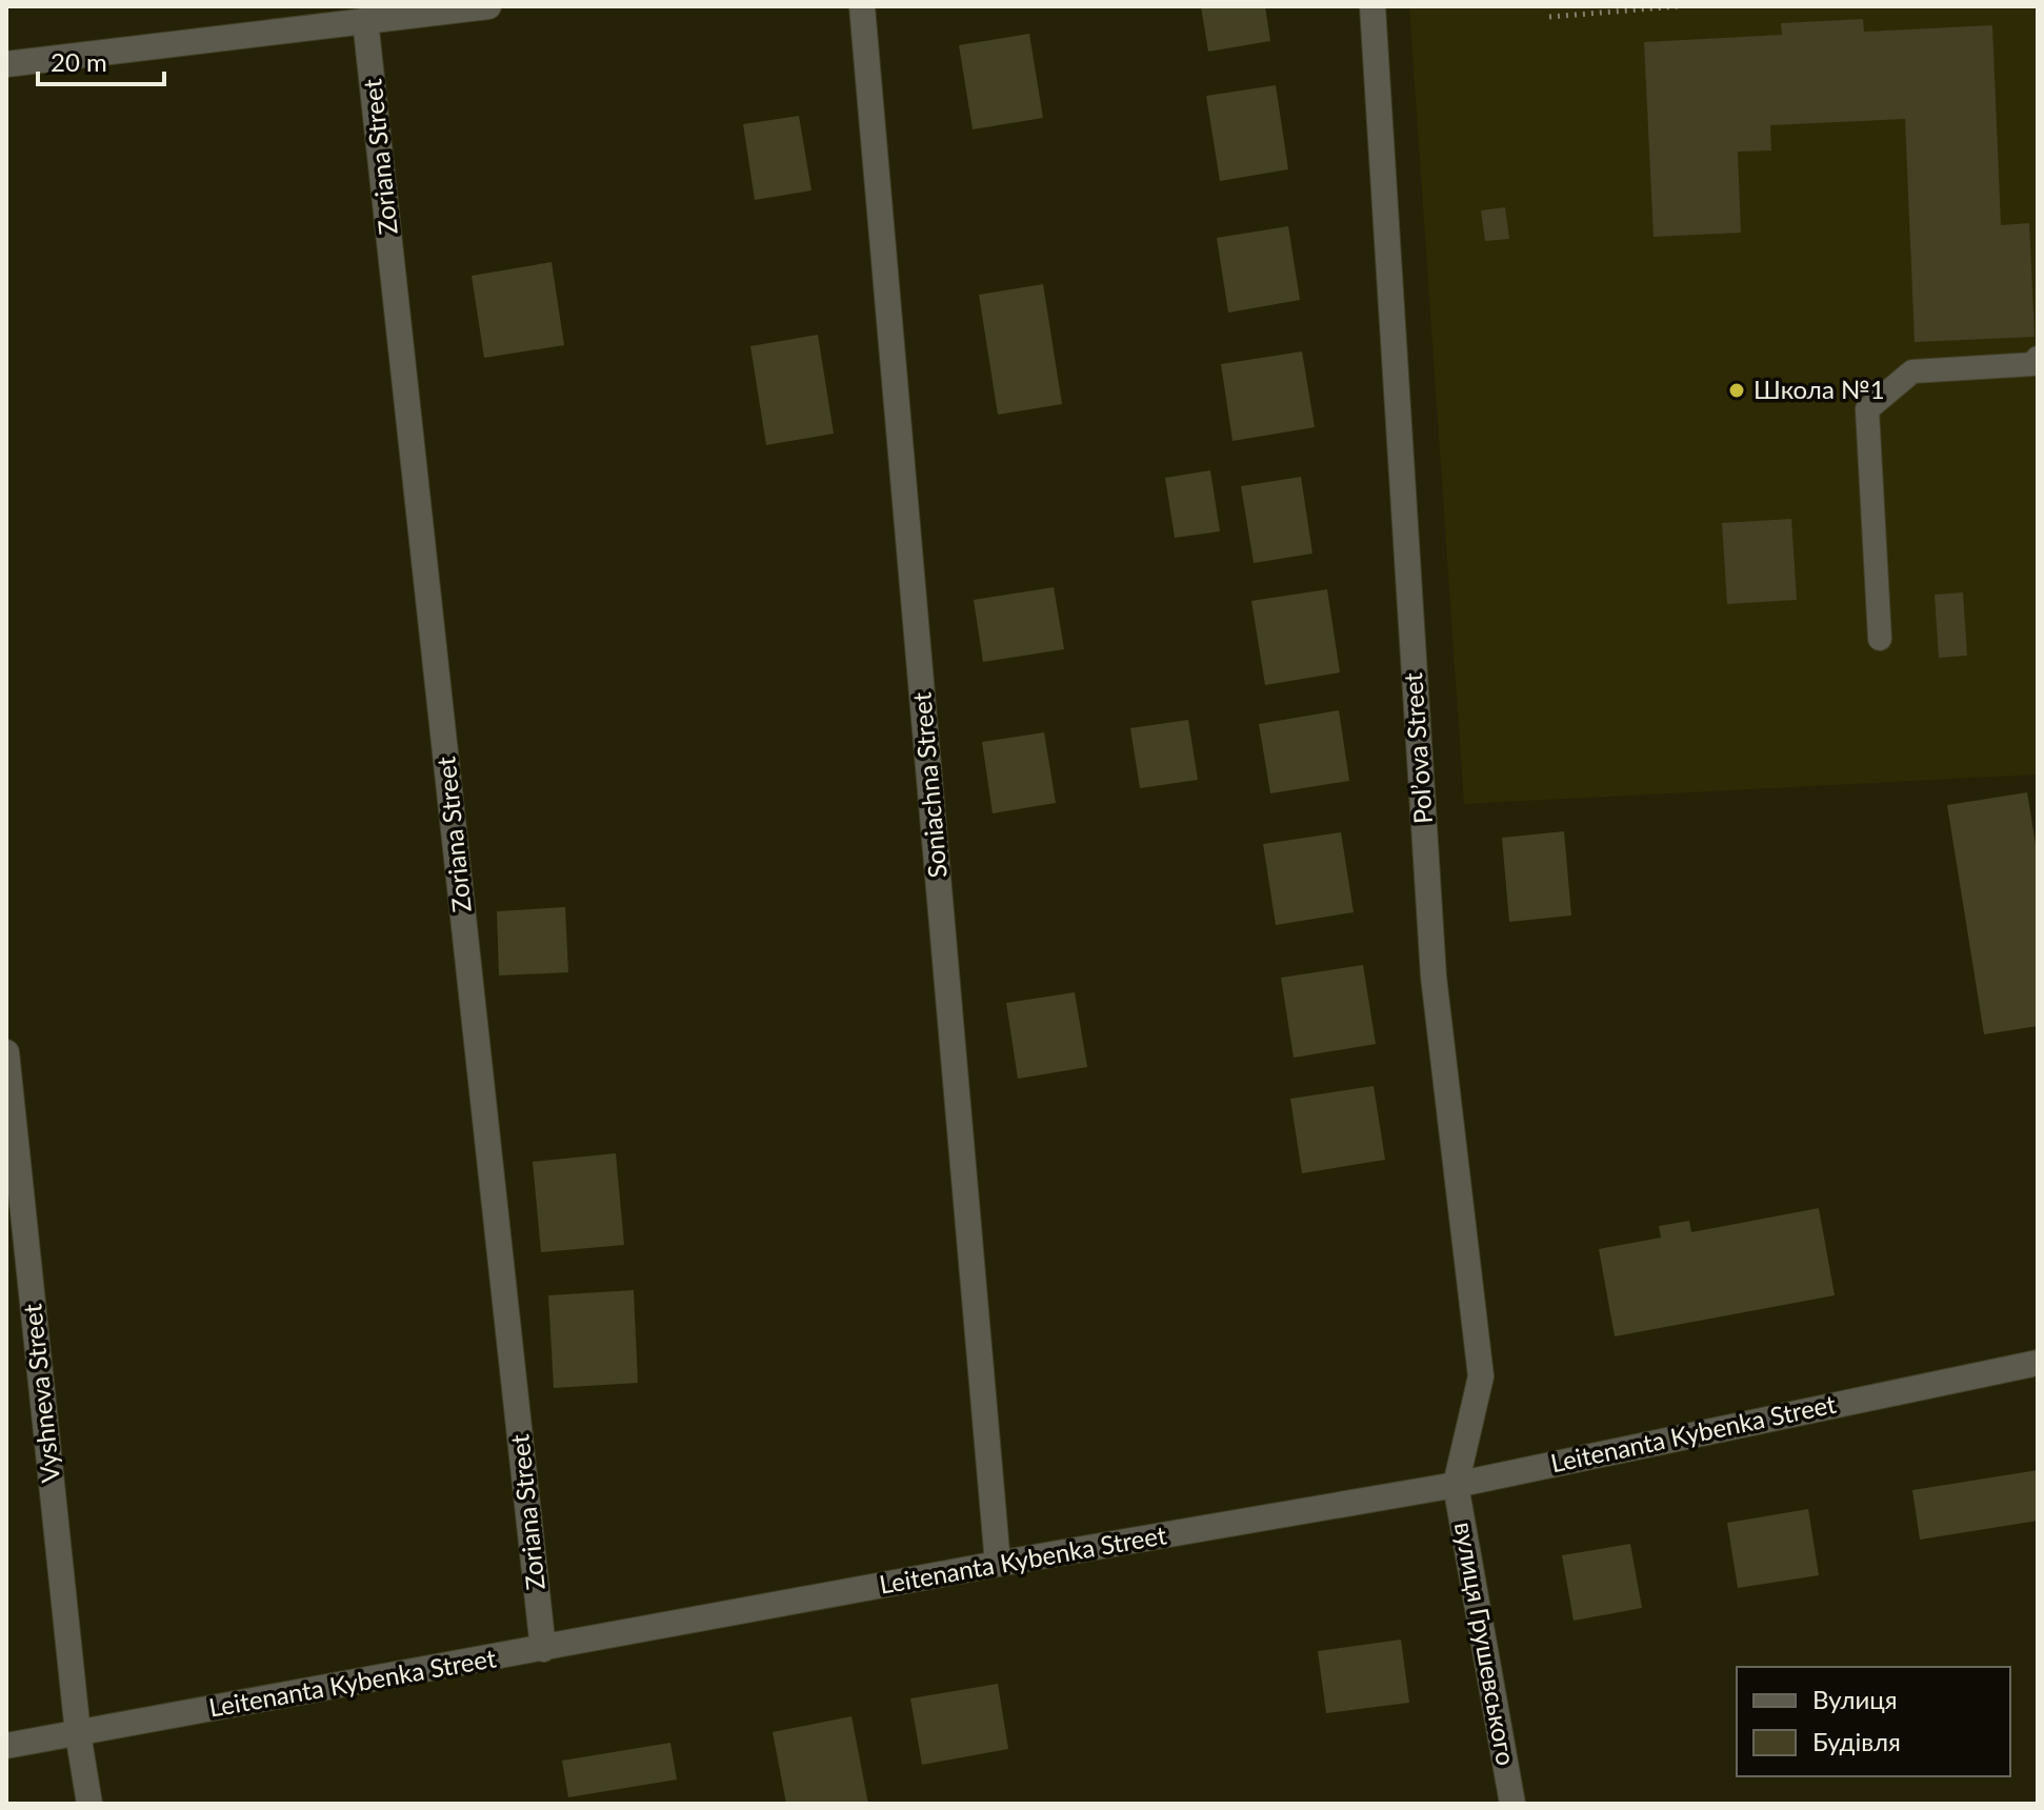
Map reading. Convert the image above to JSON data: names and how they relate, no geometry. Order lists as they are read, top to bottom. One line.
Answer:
{"streets":{"street":["Zoriana Street","Pol’ova Street","Soniachna Street","Vyshneva Street","Leitenanta Kybenka Street","вулиця Грушевського"]},"crossings":[["Zoriana Street","Leitenanta Kybenka Street"],["Pol’ova Street","Leitenanta Kybenka Street"],["Pol’ova Street","вулиця Грушевського"],["Soniachna Street","Leitenanta Kybenka Street"],["Vyshneva Street","Leitenanta Kybenka Street"],["Leitenanta Kybenka Street","вулиця Грушевського"]],"places":["Школа №1"],"legend":["Вулиця","Будівля"],"scale_bar":"20 m"}
